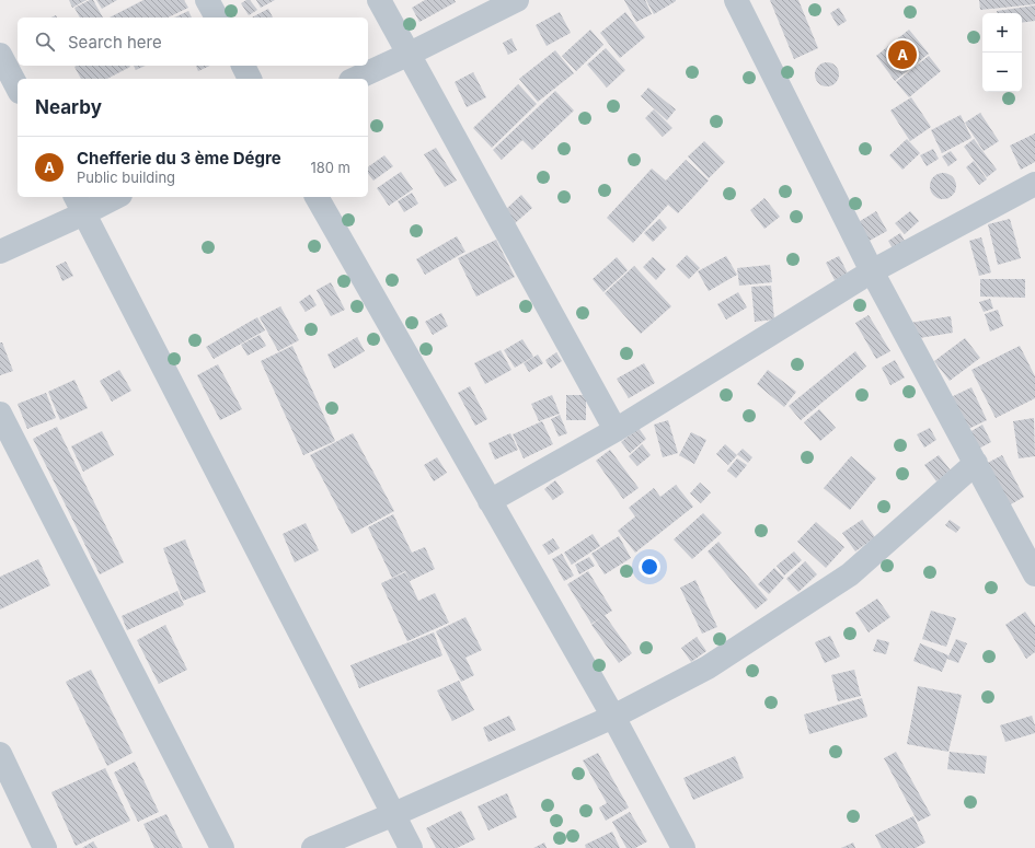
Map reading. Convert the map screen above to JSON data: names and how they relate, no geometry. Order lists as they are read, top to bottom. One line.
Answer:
{"page":{"map_buttons":["+","−"],"search":"Search here","pins":"A","heading":"Nearby","list":[{"mark":"A","name":"Chefferie du 3 ème Dégre","note":"Public building","value":"180 m"}]}}
